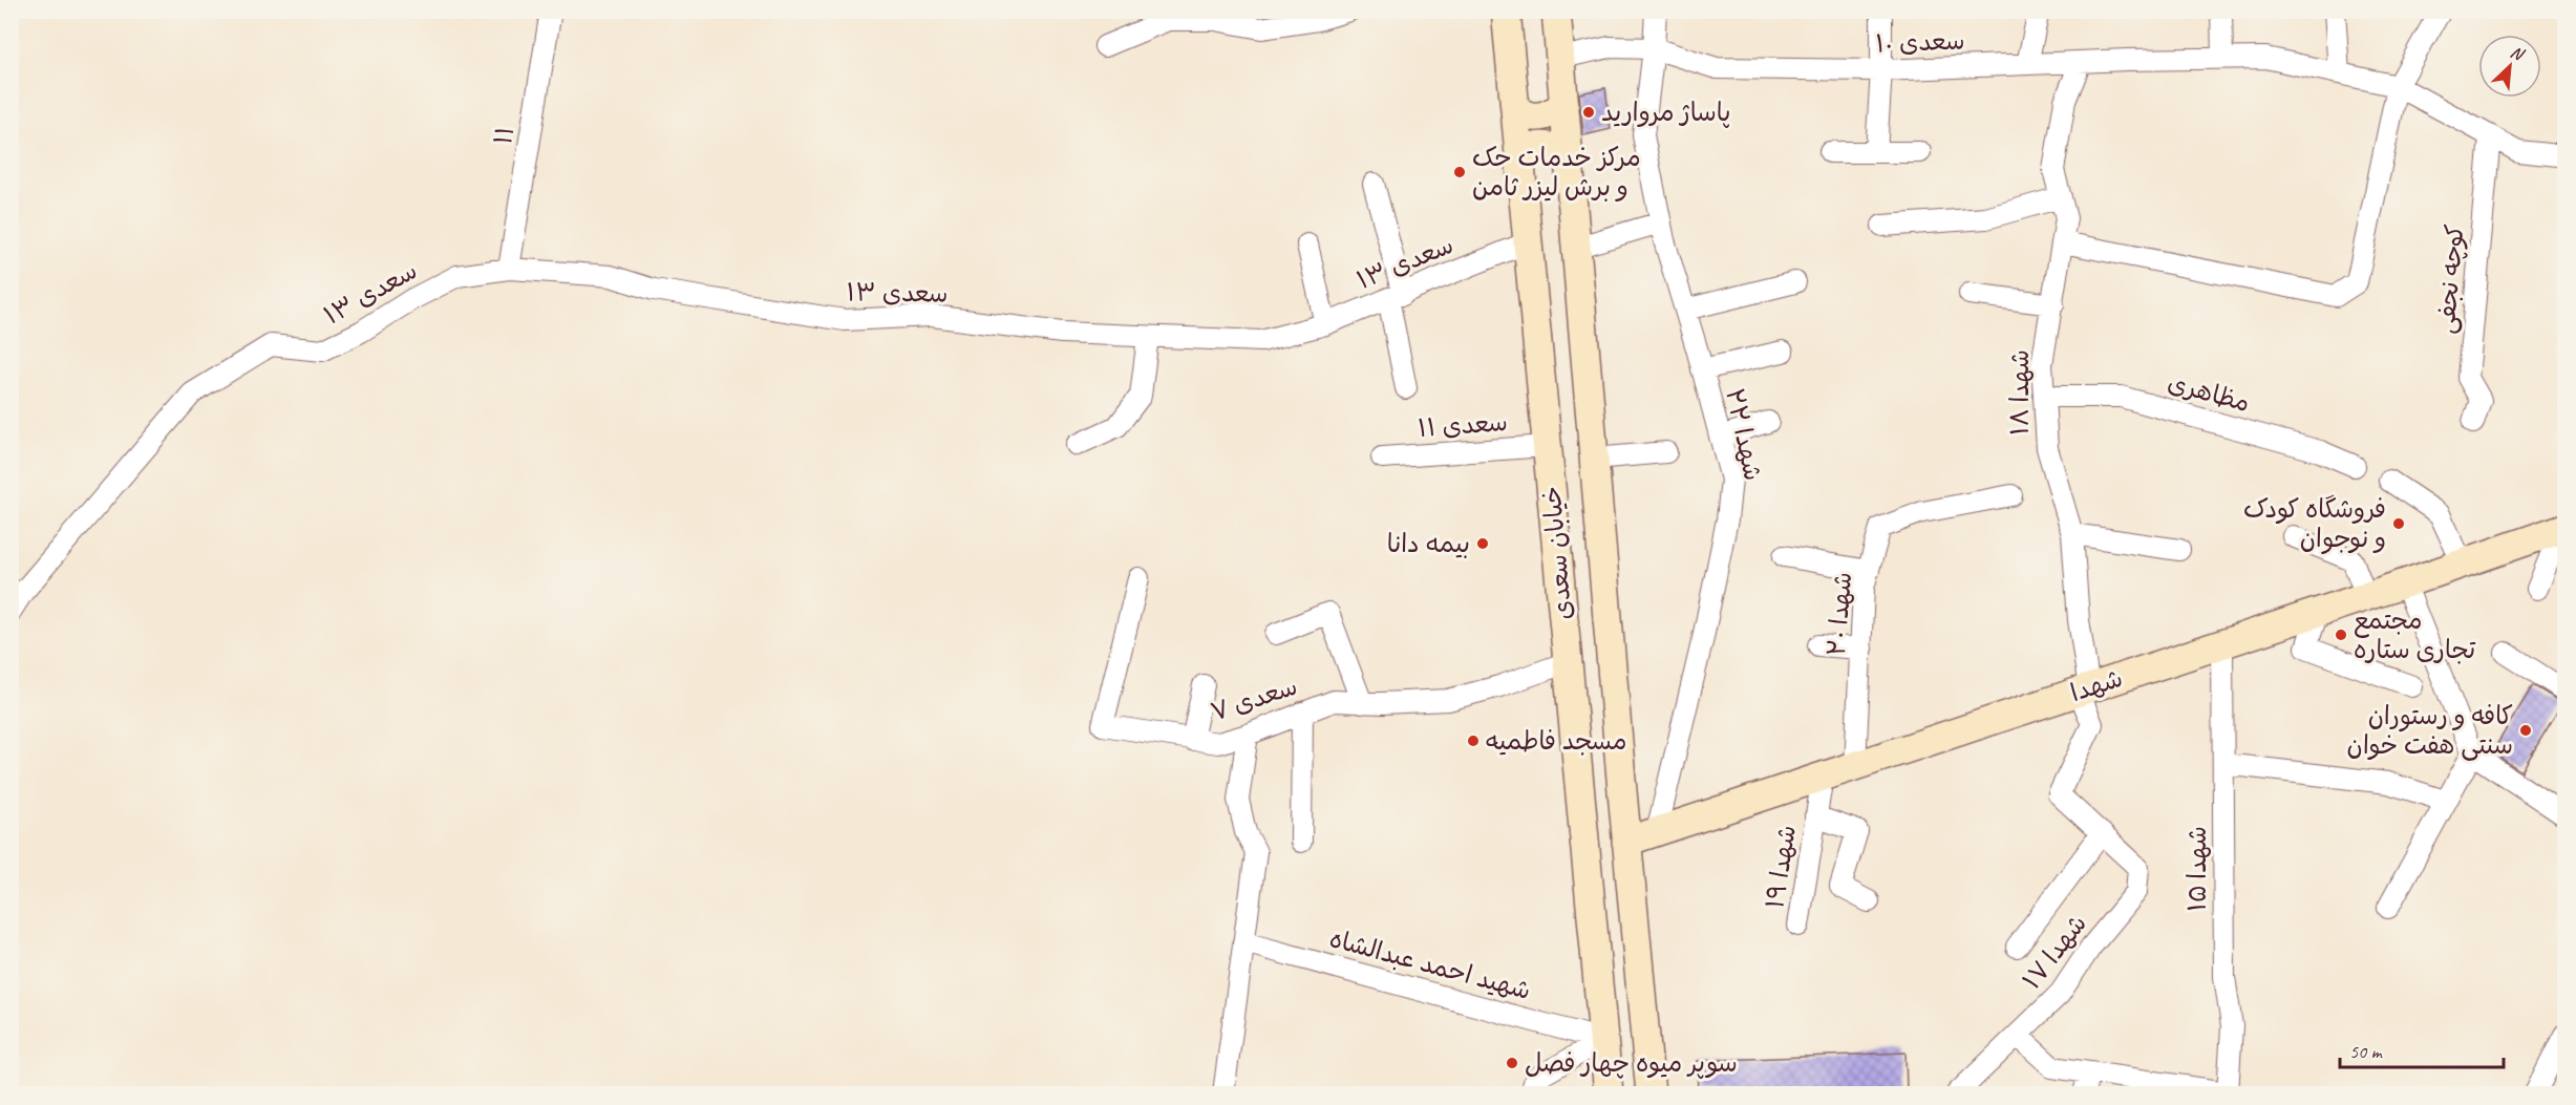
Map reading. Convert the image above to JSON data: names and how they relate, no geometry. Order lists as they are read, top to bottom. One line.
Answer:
{"streets":{"main road":["خیابان سعدی","شهدا"],"street":["سعدی ۱۰","۱۱","سعدی ۱۳","کوچه نجفی","شهدا ۱۸","مظاهری","سعدی ۱۱","شهدا ۲۲","شهدا ۲۰","سعدی ۷","شهدا ۱۹","شهدا ۱۵","شهدا ۱۷","شهید احمد عبدالشاه"]},"crossings":[["سعدی ۱۰","کوچه نجفی"],["سعدی ۱۰","شهدا ۱۸"],["سعدی ۱۰","شهدا ۲۲"],["سعدی ۱۰","خیابان سعدی"],["۱۱","سعدی ۱۳"],["سعدی ۱۳","خیابان سعدی"],["شهدا ۱۸","مظاهری"],["شهدا ۱۸","شهدا"],["شهدا ۱۸","شهدا ۱۷"],["سعدی ۱۱","خیابان سعدی"],["شهدا ۲۲","شهدا"],["خیابان سعدی","شهدا"],["خیابان سعدی","سعدی ۷"],["خیابان سعدی","شهید احمد عبدالشاه"],["شهدا ۲۰","شهدا"],["شهدا","شهدا ۱۹"],["شهدا","شهدا ۱۵"],["شهدا","شهدا ۱۷"]],"places":["پاساژ مروارید","مرکز خدمات حک و برش لیزر ثامن","فروشگاه کودک و نوجوان","بیمه دانا","مجتمع تجاری ستاره","کافه و رستوران سنتی هفت خوان","مسجد فاطمیه","سوپر میوه چهار فصل"],"scale_bar":"50 m","north":"top right"}
